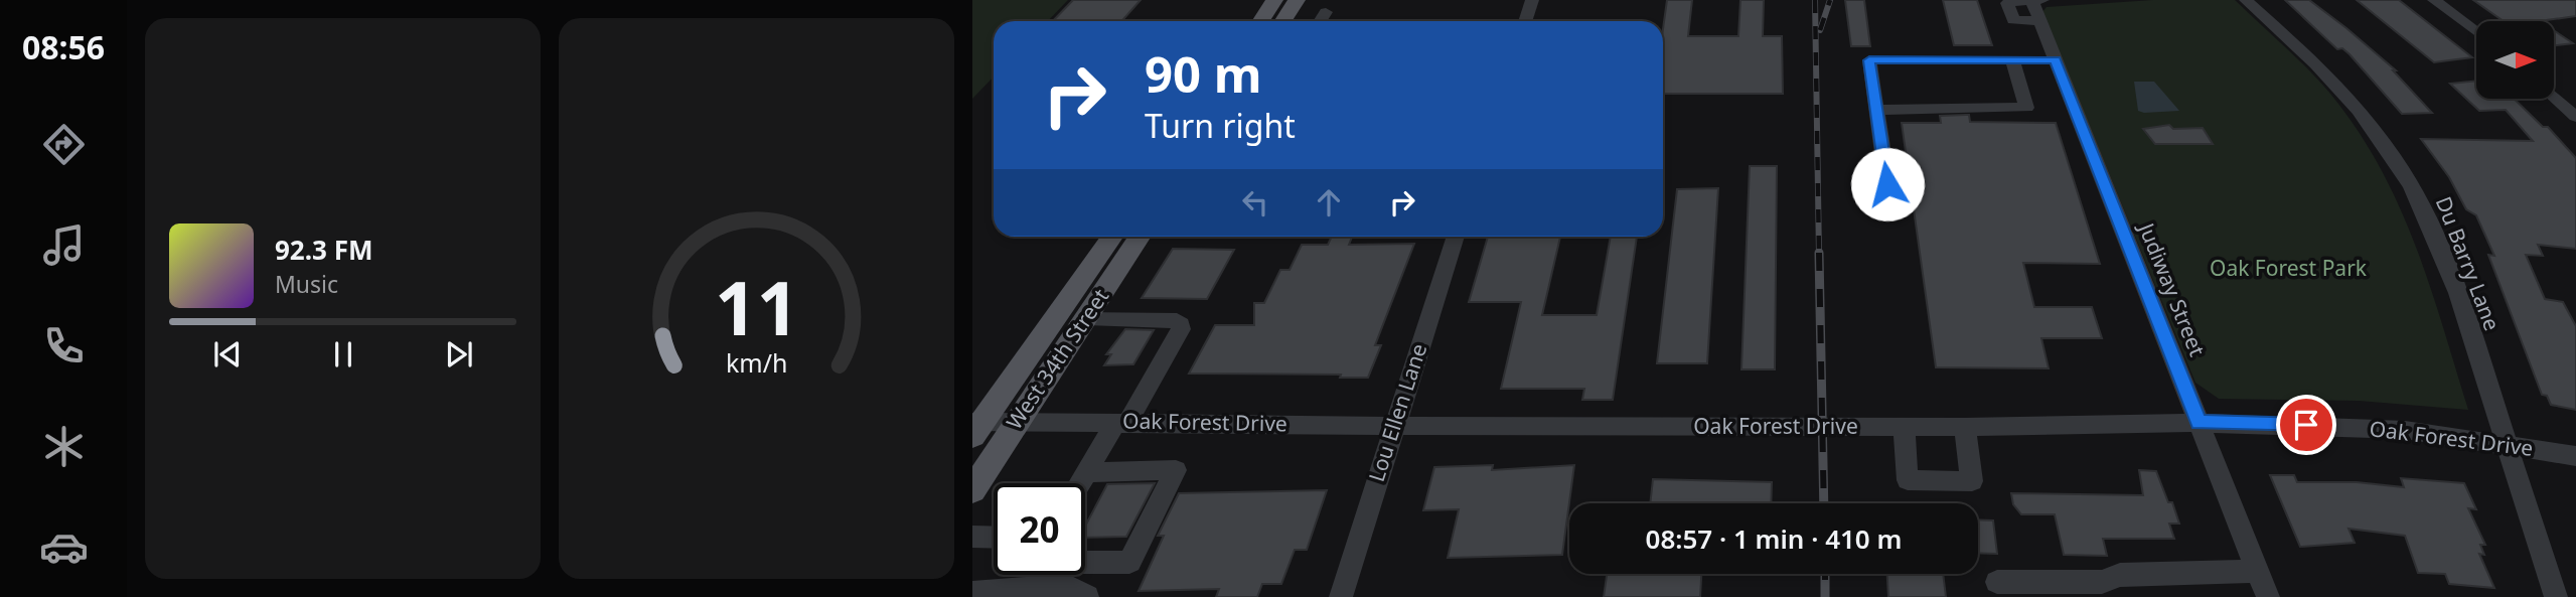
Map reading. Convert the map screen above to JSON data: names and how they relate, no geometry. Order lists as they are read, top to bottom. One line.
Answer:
{"streets":{"main road":["West 34th Street"],"street":["Du Barry Lane","Judiway Street","Lou Ellen Lane","Oak Forest Drive"]},"crossings":[["Du Barry Lane","Oak Forest Drive"],["Judiway Street","Oak Forest Drive"],["West 34th Street","Oak Forest Drive"],["Lou Ellen Lane","Oak Forest Drive"]],"parks":["Oak Forest Park"],"north":"right","page":{"tabs":"08:56","turn":["90 m","Turn right"],"song":["92.3 FM","Music"],"limit":"20","trip":"08:57 · 1 min · 410 m","gauge":["11","km/h"]}}
